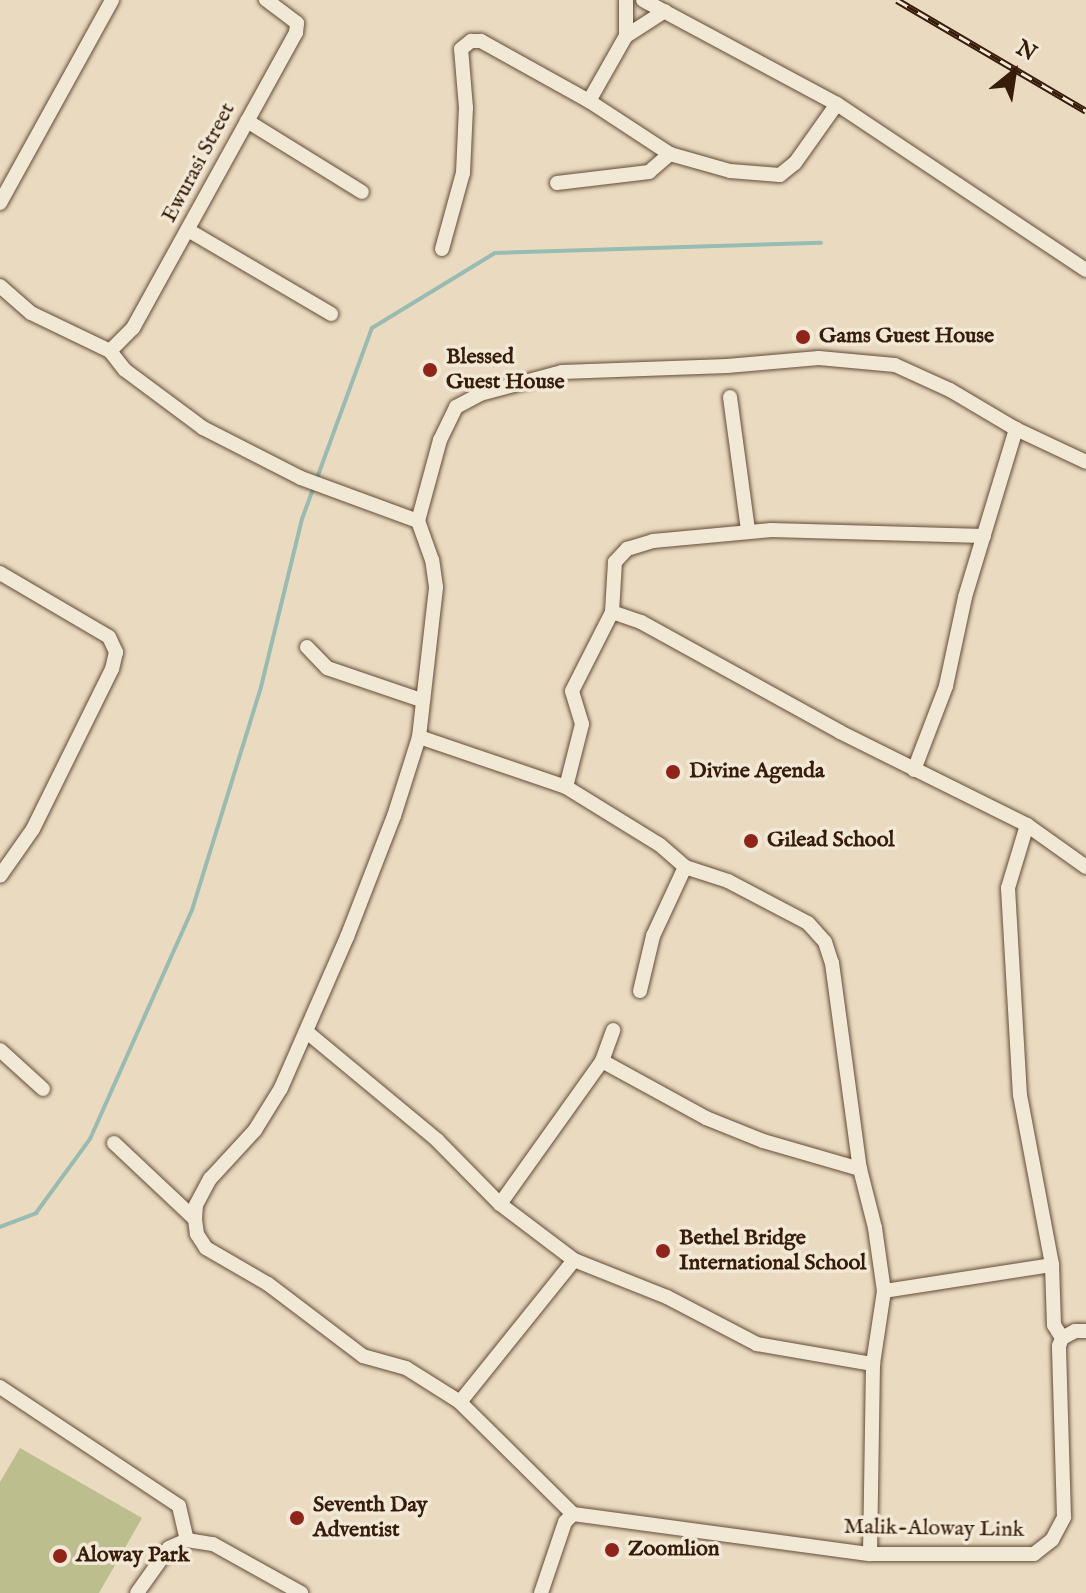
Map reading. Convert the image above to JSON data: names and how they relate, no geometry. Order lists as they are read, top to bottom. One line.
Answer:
{"streets":{"street":["Ewurasi Street","Malik-Aloway Link"]},"places":["Gams Guest House","Blessed Guest House","Divine Agenda","Gilead School","Bethel Bridge International School","Seventh Day Adventist","Zoomlion","Aloway Park"],"north":"top right"}
